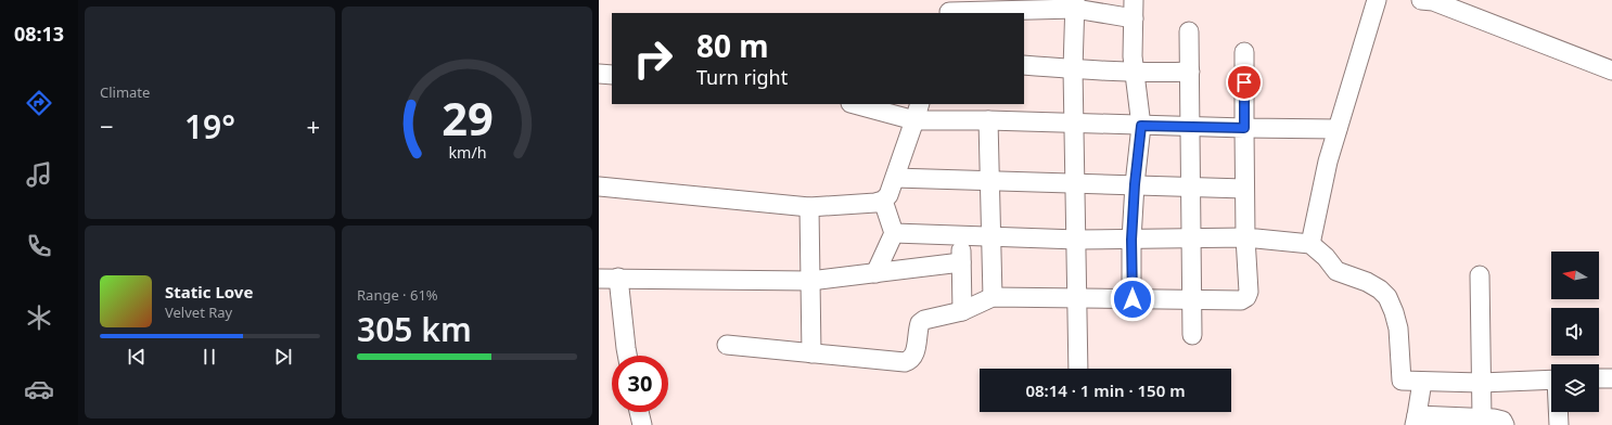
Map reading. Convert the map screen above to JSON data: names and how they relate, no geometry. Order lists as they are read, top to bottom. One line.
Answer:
{"north":"left","page":{"tabs":"08:13","tile":["Climate",["Range · 61%","305 km"]],"turn":["80 m","Turn right"],"heat":["−","19°","+"],"song":["Static Love","Velvet Ray"],"limit":"30","trip":"08:14 · 1 min · 150 m","gauge":["29","km/h"]}}
